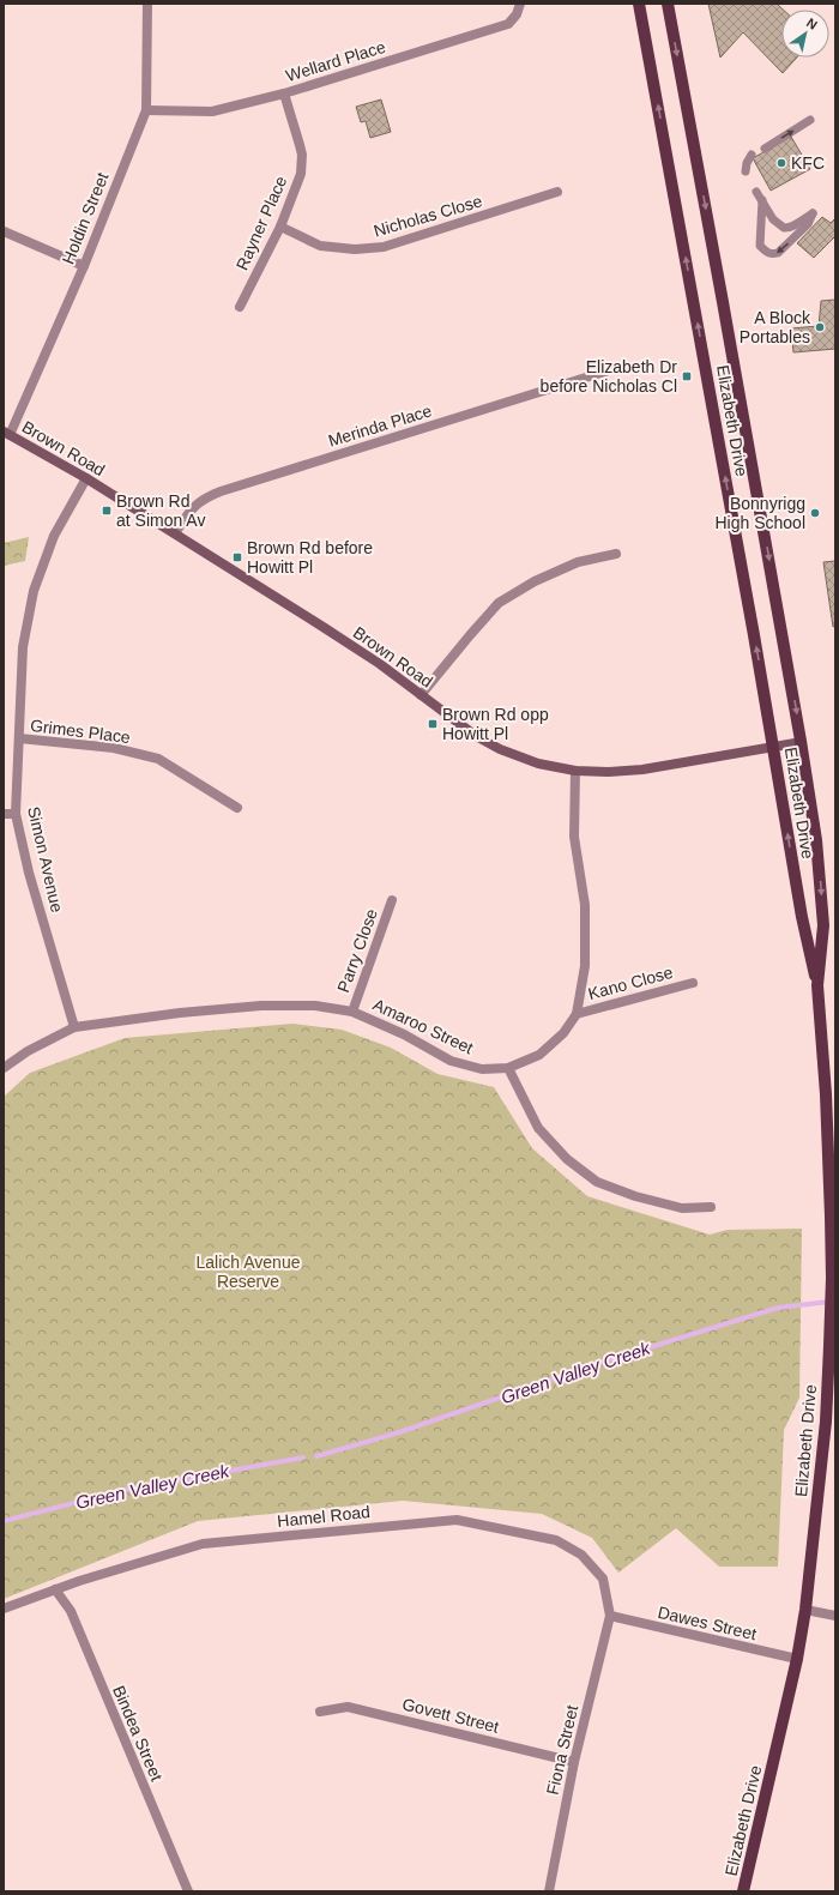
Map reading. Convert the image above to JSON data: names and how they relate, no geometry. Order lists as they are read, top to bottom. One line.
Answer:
{"streets":{"main road":["Elizabeth Drive"],"street":["Wellard Place","Nicholas Close","Holdin Street","Rayner Place","Merinda Place","Brown Road","Grimes Place","Simon Avenue","Parry Close","Kano Close","Amaroo Street","Hamel Road","Dawes Street","Govett Street","Bindea Street","Fiona Street"]},"crossings":[["Wellard Place","Holdin Street"],["Wellard Place","Rayner Place"],["Nicholas Close","Rayner Place"],["Holdin Street","Brown Road"],["Elizabeth Drive","Brown Road"],["Elizabeth Drive","Dawes Street"],["Merinda Place","Brown Road"],["Brown Road","Simon Avenue"],["Brown Road","Amaroo Street"],["Grimes Place","Simon Avenue"],["Simon Avenue","Amaroo Street"],["Parry Close","Amaroo Street"],["Kano Close","Amaroo Street"],["Hamel Road","Dawes Street"],["Hamel Road","Bindea Street"],["Hamel Road","Fiona Street"],["Dawes Street","Fiona Street"],["Govett Street","Fiona Street"]],"water":["Green Valley Creek"],"parks":["Lalich Avenue Reserve"],"places":{"other":["KFC","A Block Portables","Bonnyrigg High School"],"transit":["Elizabeth Dr before Nicholas Cl","Brown Rd at Simon Av","Brown Rd before Howitt Pl","Brown Rd opp Howitt Pl"]},"north":"top right"}
